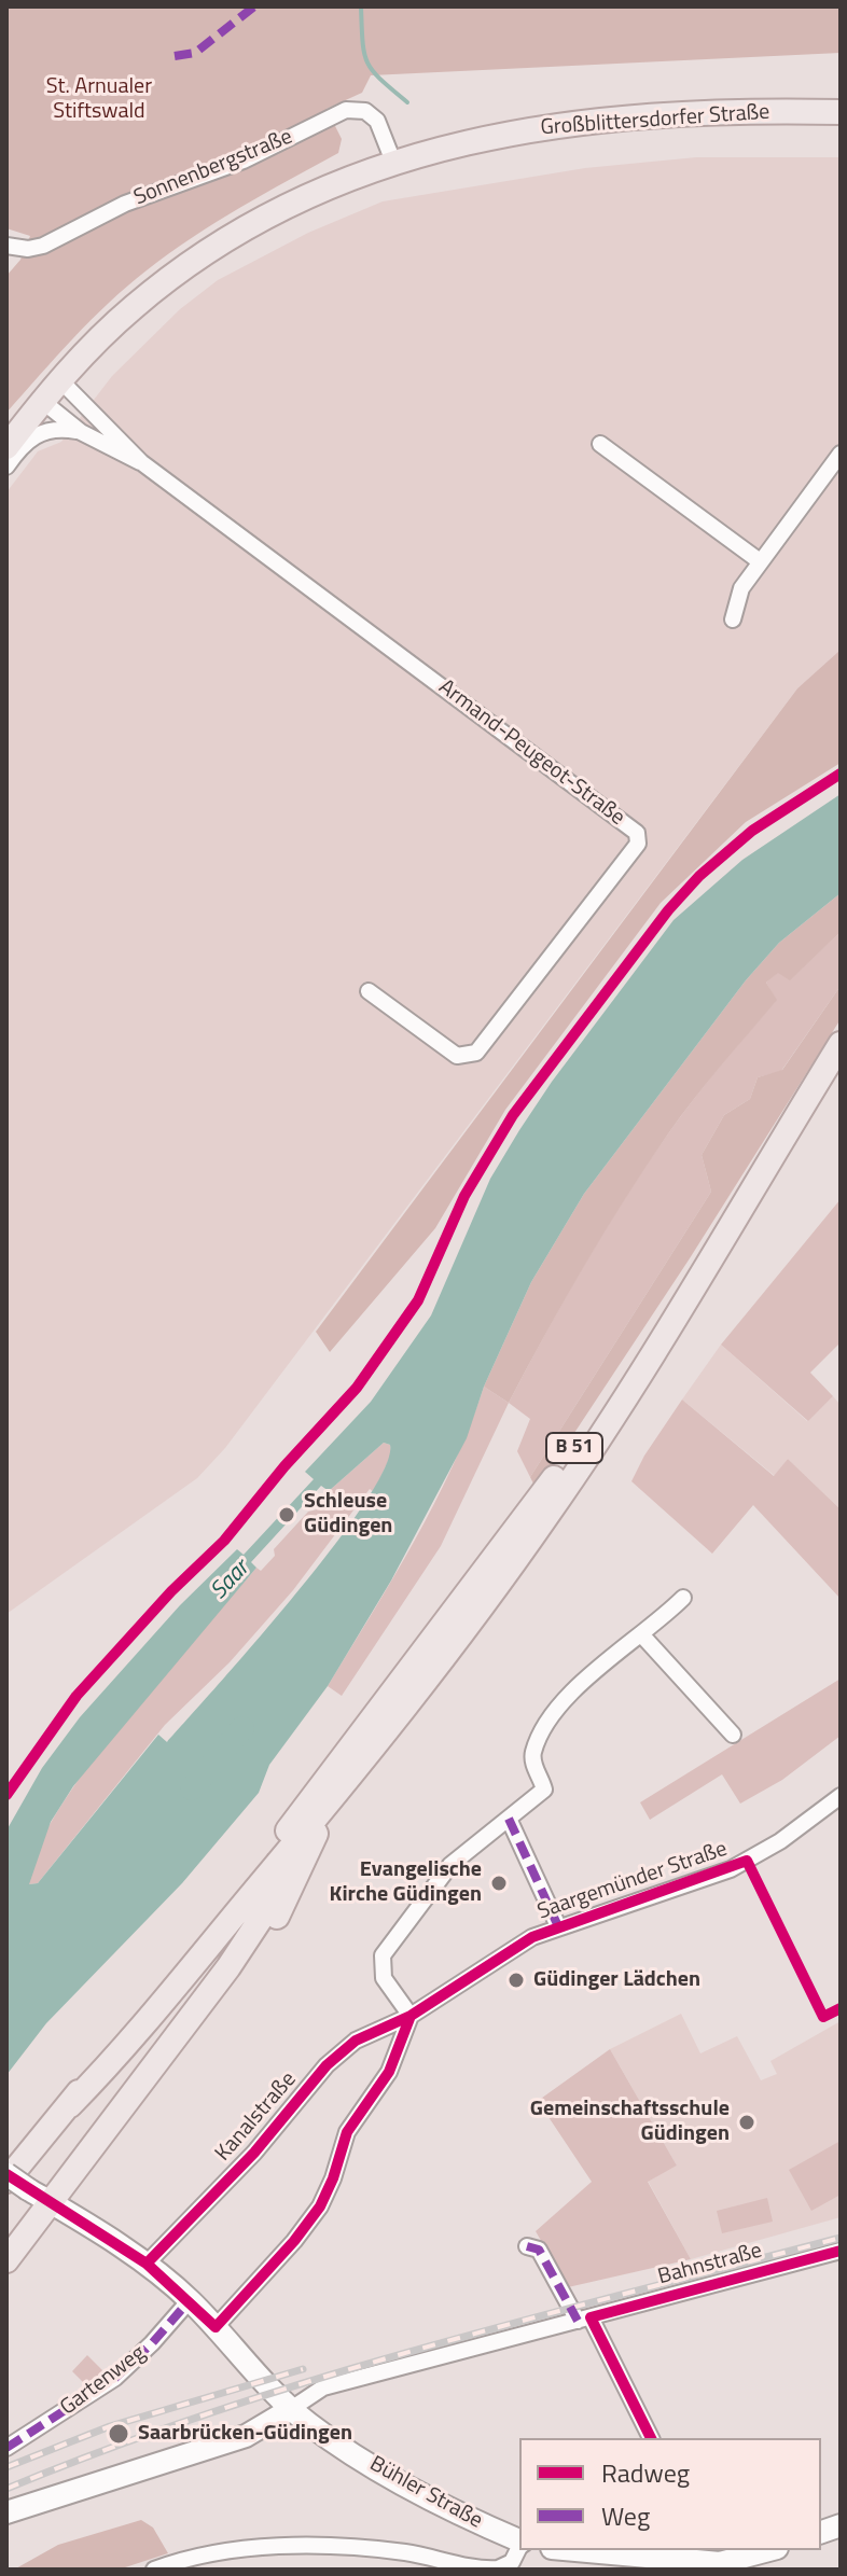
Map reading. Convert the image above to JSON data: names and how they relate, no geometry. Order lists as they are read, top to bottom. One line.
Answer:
{"streets":{"main road":["Großblittersdorfer Straße","B 51","Bühler Straße"],"street":["Sonnenbergstraße","Armand-Peugeot-Straße","Saargemünder Straße","Kanalstraße","Bahnstraße","Gartenweg"]},"crossings":[["Großblittersdorfer Straße","Sonnenbergstraße"],["Großblittersdorfer Straße","Armand-Peugeot-Straße"],["B 51","Bühler Straße"],["Saargemünder Straße","Kanalstraße"],["Kanalstraße","Bühler Straße"],["Bahnstraße","Bühler Straße"],["Gartenweg","Bühler Straße"]],"water":["Saar"],"parks":["St. Arnualer Stiftswald"],"places":["Schleuse Güdingen","Evangelische Kirche Güdingen","Güdinger Lädchen","Gemeinschaftsschule Güdingen","Saarbrücken-Güdingen"],"legend":["Radweg","Weg"]}
